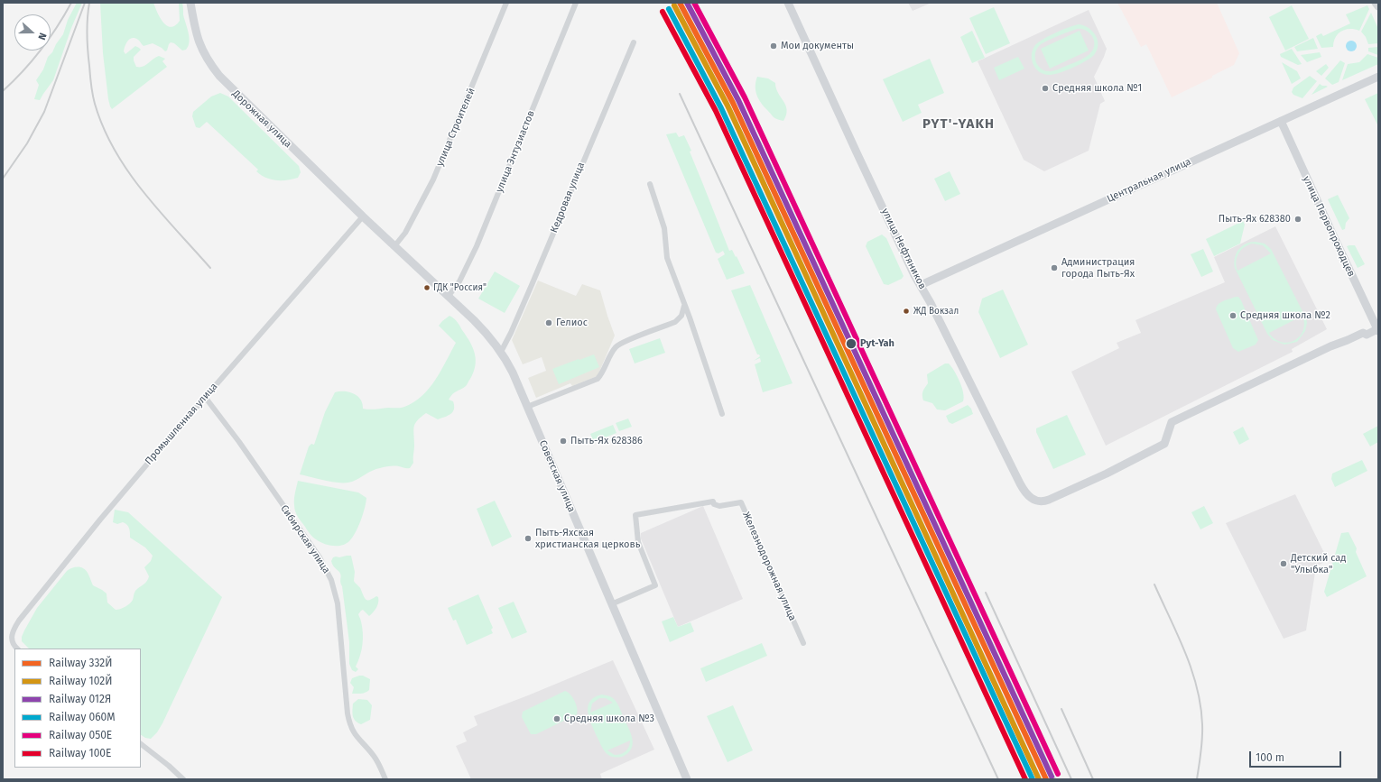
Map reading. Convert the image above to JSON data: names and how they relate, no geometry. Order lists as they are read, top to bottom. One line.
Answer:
{"streets":{"street":["Дорожная улица","улица Строителей","улица Энтузиастов","Центральная улица","Кедровая улица","улица Первопроходцев","улица Нефтяников","Промышленная улица","Советская улица","Сибирская улица","Железнодорожная улица"]},"crossings":[["Дорожная улица","Промышленная улица"],["Дорожная улица","Советская улица"],["улица Строителей","Советская улица"],["улица Энтузиастов","Советская улица"],["Центральная улица","улица Первопроходцев"],["Центральная улица","улица Нефтяников"],["Кедровая улица","Советская улица"],["улица Первопроходцев","улица Нефтяников"],["Промышленная улица","Советская улица"],["Промышленная улица","Сибирская улица"],["Советская улица","Железнодорожная улица"]],"districts":["PYT'-YAKH"],"places":["Мои документы","Средняя школа №1","Пыть-Ях 628380","Администрация города Пыть-Ях","ГДК \"Россия\"","ЖД Вокзал","Средняя школа №2","Гелиос","Pyt-Yah","Пыть-Ях 628386","Пыть-Яхская христианская церковь","Детский сад \"Улыбка\"","Средняя школа №3"],"lines":["rail line 332Й","rail line 012Я","rail line 050Е","rail line 102Й","rail line 060М","rail line 100Е"],"legend":["Railway 332Й","Railway 102Й","Railway 012Я","Railway 060М","Railway 050Е","Railway 100Е"],"scale_bar":"100 m","north":"right"}
